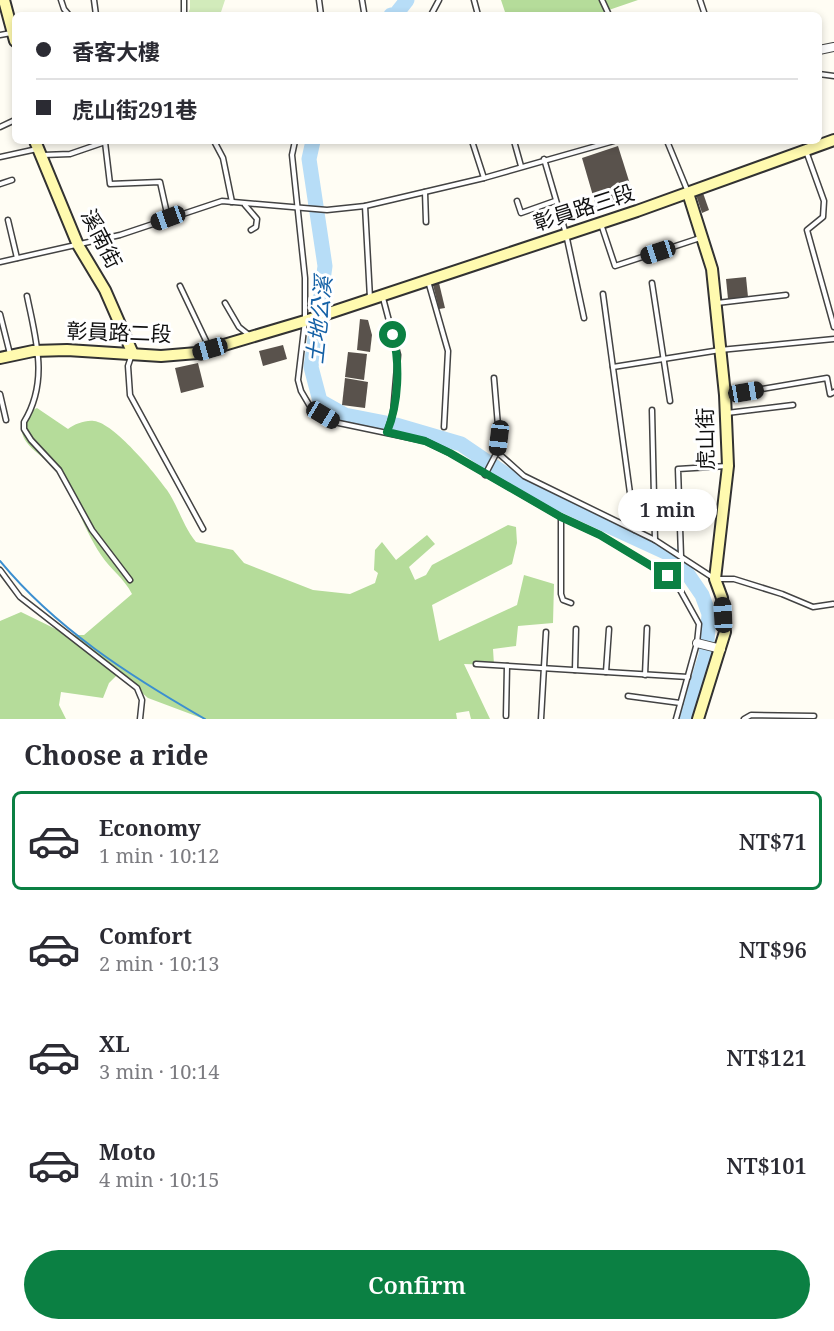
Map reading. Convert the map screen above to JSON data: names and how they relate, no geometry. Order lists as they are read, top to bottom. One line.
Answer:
{"streets":{"main road":["彰員路三段","溪南街","彰員路二段","虎山街"]},"crossings":[["彰員路三段","彰員路二段"],["彰員路三段","虎山街"],["溪南街","彰員路二段"]],"water":["土地公溪"],"page":{"banner":["香客大樓","虎山街291巷"],"bubble":"1 min","heading":"Choose a ride","list":[{"name":"Economy","note":"1 min · 10:12","value":"NT$71"},{"name":"Comfort","note":"2 min · 10:13","value":"NT$96"},{"name":"XL","note":"3 min · 10:14","value":"NT$121"},{"name":"Moto","note":"4 min · 10:15","value":"NT$101"}],"buttons":"Confirm"}}
